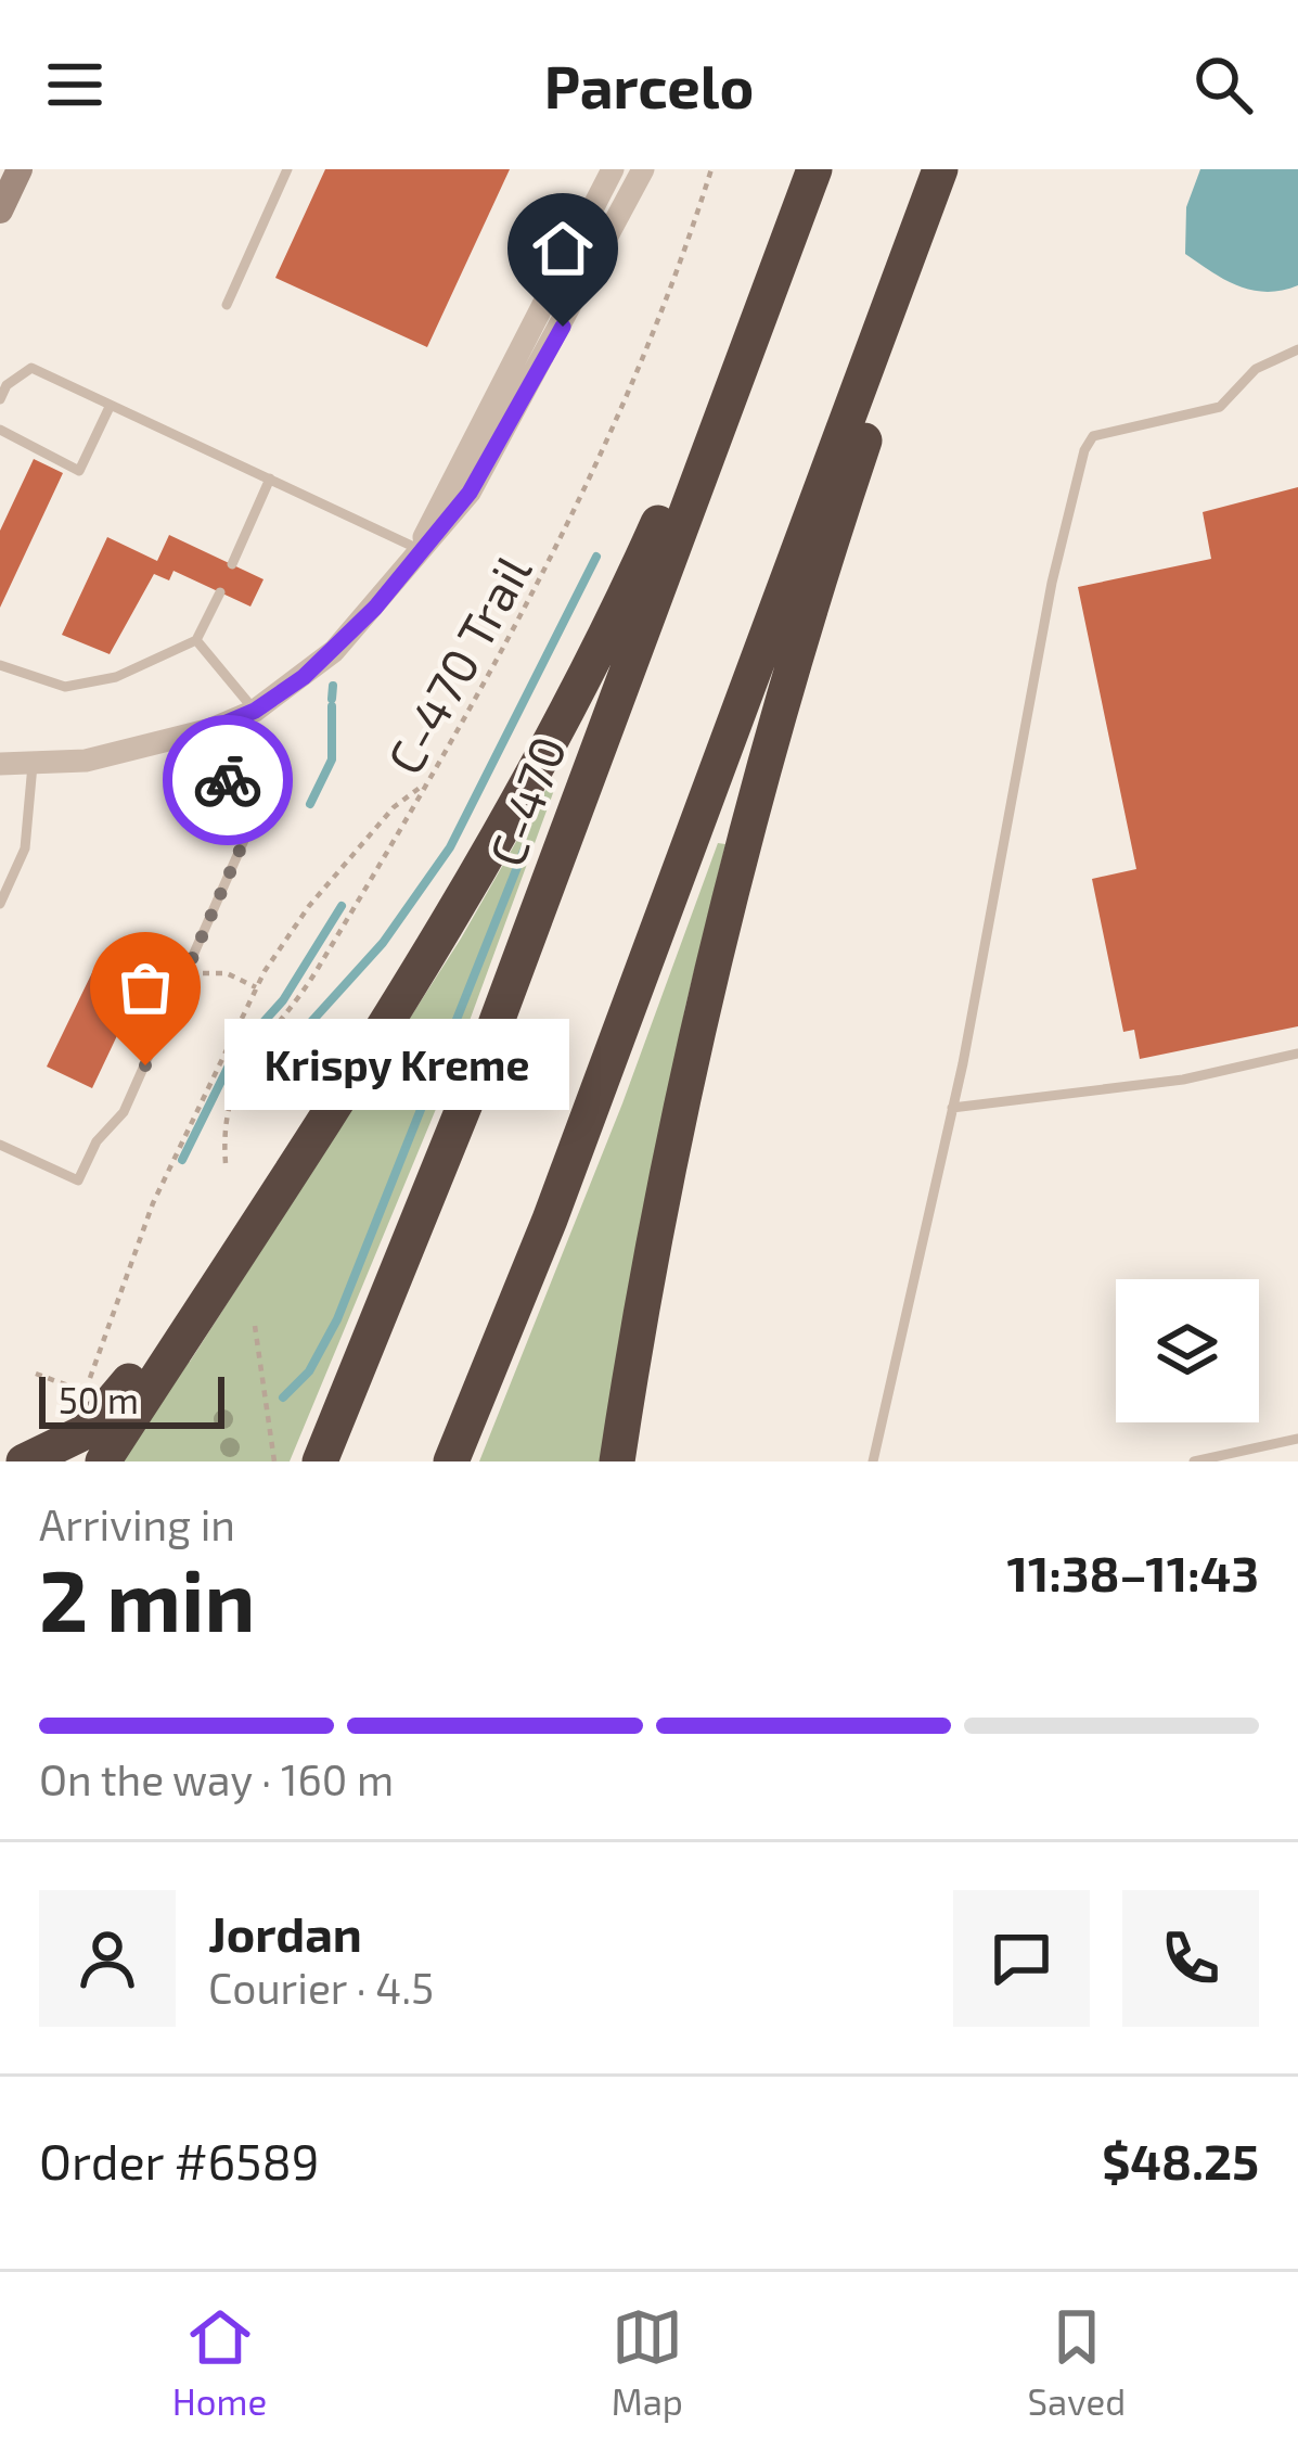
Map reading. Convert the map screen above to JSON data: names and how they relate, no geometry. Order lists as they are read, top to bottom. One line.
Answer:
{"streets":{"highway":["C-470"],"path":["C-470 Trail"]},"places":["Krispy Kreme"],"scale_bar":"50 m","page":{"header":"Parcelo","bubble":"Krispy Kreme","scale":"50 m","heading":["2 min","Arriving in","11:38–11:43"],"panel":["Jordan","Courier · 4.5","Order #6589","$48.25"],"bar":"On the way · 160 m","tabs":["Home","Map","Saved"]}}
